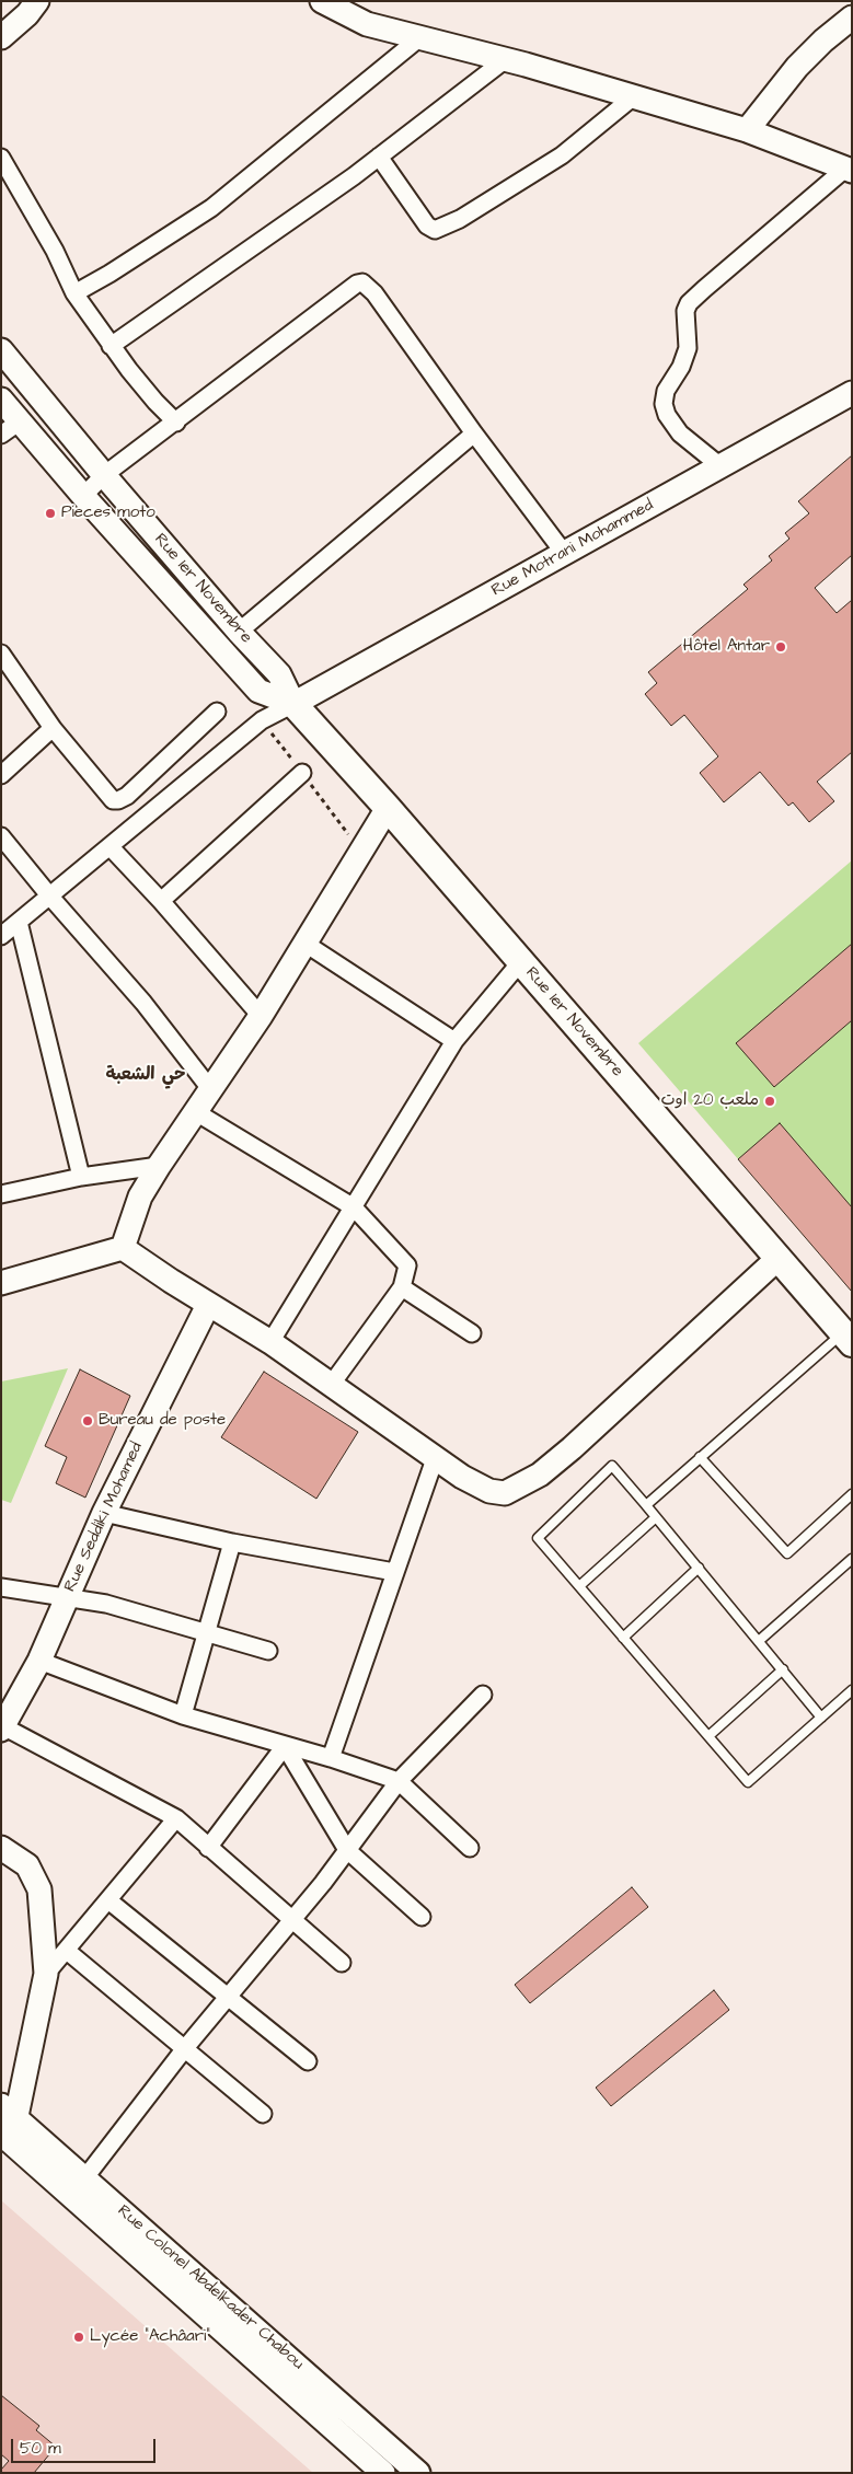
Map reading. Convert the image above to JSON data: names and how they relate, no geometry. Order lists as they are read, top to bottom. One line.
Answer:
{"streets":{"main road":["Rue 1er Novembre"],"street":["Rue Motrani Mohammed","Rue Seddiki Mohamed","Rue Colonel Abdelkader Chabou"]},"crossings":[["Rue Motrani Mohammed","Rue 1er Novembre"]],"districts":["حي الشعبة"],"places":["Pieces moto","Hôtel Antar","ملعب 20 اوت","Bureau de poste","Lycée \"Achâari\""],"scale_bar":"50 m"}
